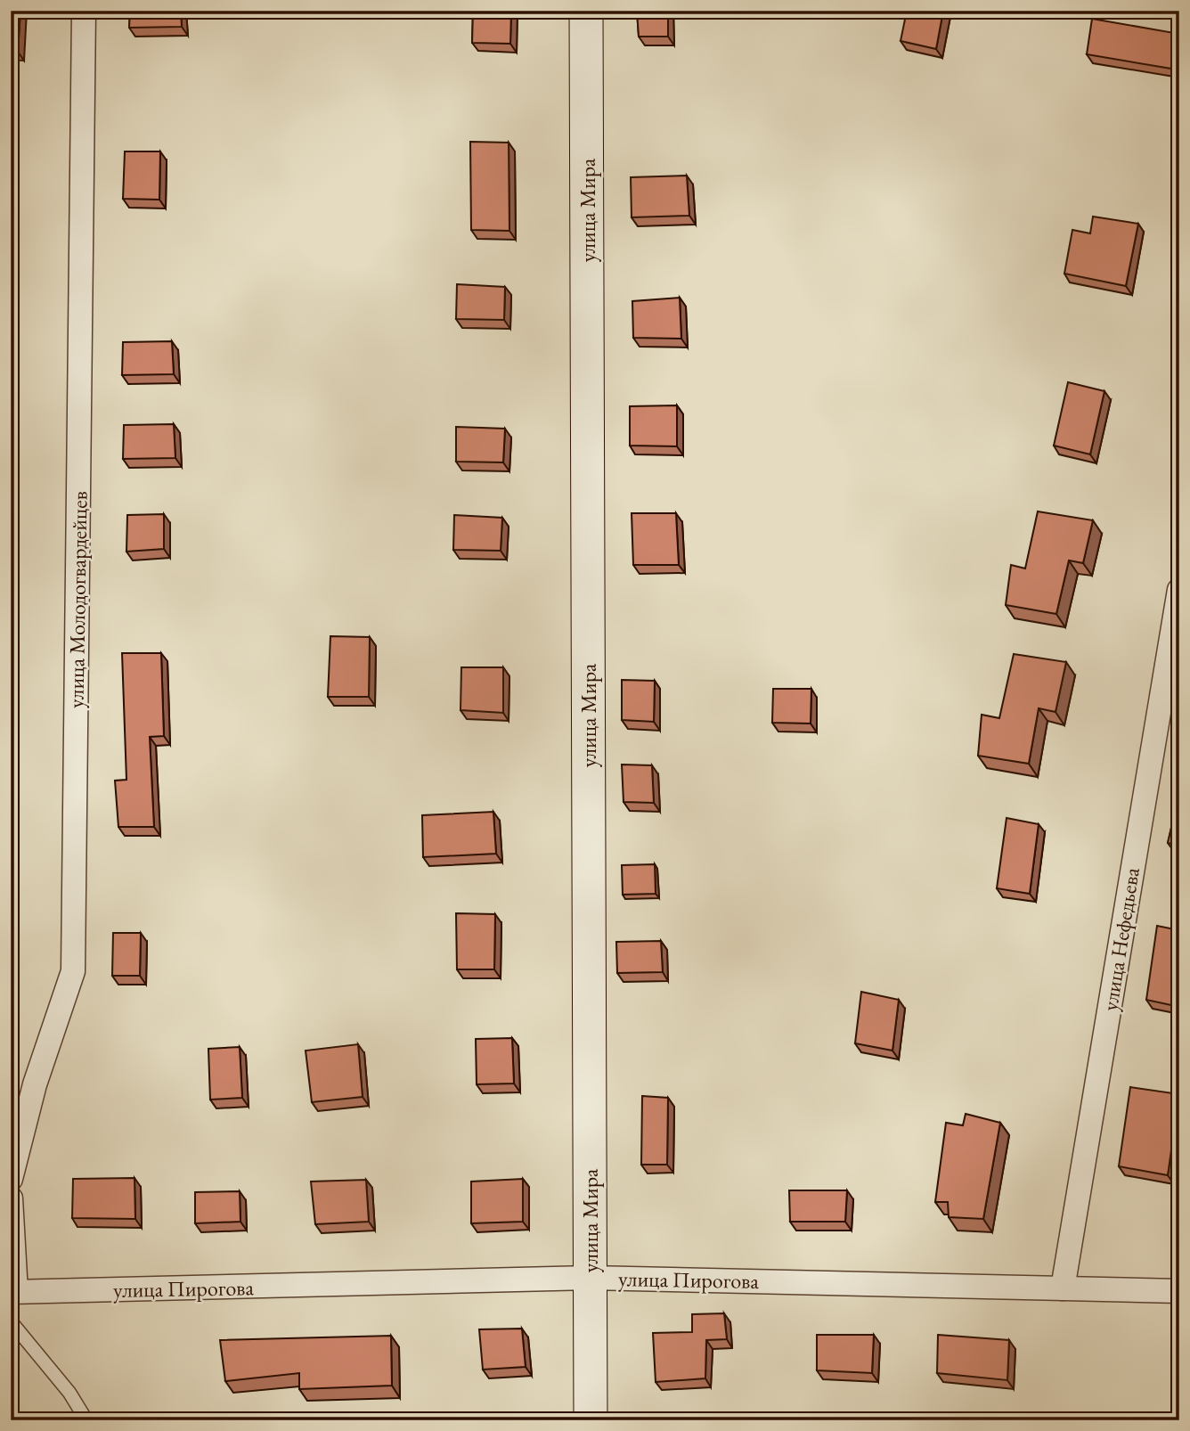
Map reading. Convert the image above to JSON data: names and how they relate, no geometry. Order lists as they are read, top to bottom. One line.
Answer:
{"streets":{"street":["улица Мира","улица Молодогвардейцев","улица Нефедьева","улица Пирогова"]},"crossings":[["улица Мира","улица Пирогова"],["улица Нефедьева","улица Пирогова"]]}
